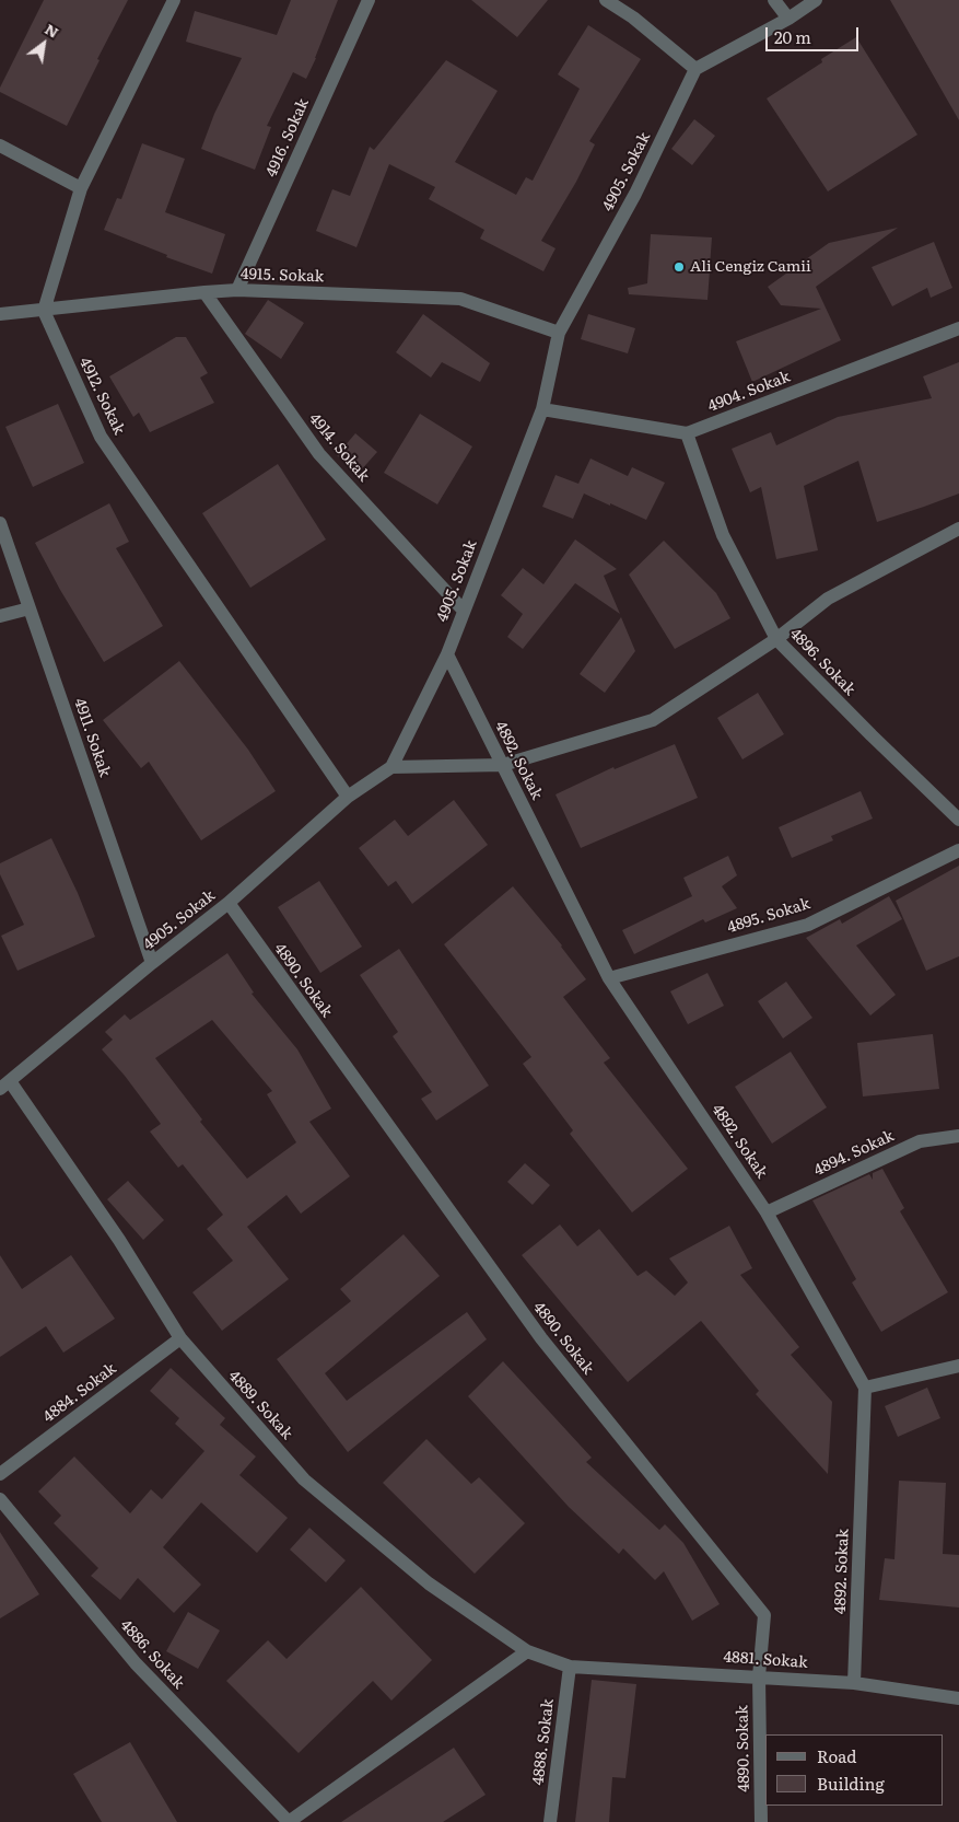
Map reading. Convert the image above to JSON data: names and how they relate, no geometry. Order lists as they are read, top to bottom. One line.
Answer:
{"streets":{"street":["4916. Sokak","4905. Sokak","4915. Sokak","4904. Sokak","4912. Sokak","4914. Sokak","4896. Sokak","4911. Sokak","4892. Sokak","4895. Sokak","4890. Sokak","4894. Sokak","4884. Sokak","4889. Sokak","4886. Sokak","4881. Sokak","4888. Sokak"]},"crossings":[["4916. Sokak","4915. Sokak"],["4905. Sokak","4915. Sokak"],["4905. Sokak","4912. Sokak"],["4905. Sokak","4914. Sokak"],["4905. Sokak","4911. Sokak"],["4905. Sokak","4892. Sokak"],["4905. Sokak","4890. Sokak"],["4905. Sokak","4889. Sokak"],["4915. Sokak","4912. Sokak"],["4915. Sokak","4914. Sokak"],["4904. Sokak","4896. Sokak"],["4892. Sokak","4895. Sokak"],["4892. Sokak","4894. Sokak"],["4892. Sokak","4881. Sokak"],["4890. Sokak","4881. Sokak"],["4884. Sokak","4889. Sokak"],["4889. Sokak","4881. Sokak"],["4889. Sokak","4888. Sokak"],["4881. Sokak","4888. Sokak"]],"places":["Ali Cengiz Camii"],"legend":["Road","Building"],"scale_bar":"20 m","north":"top right"}
